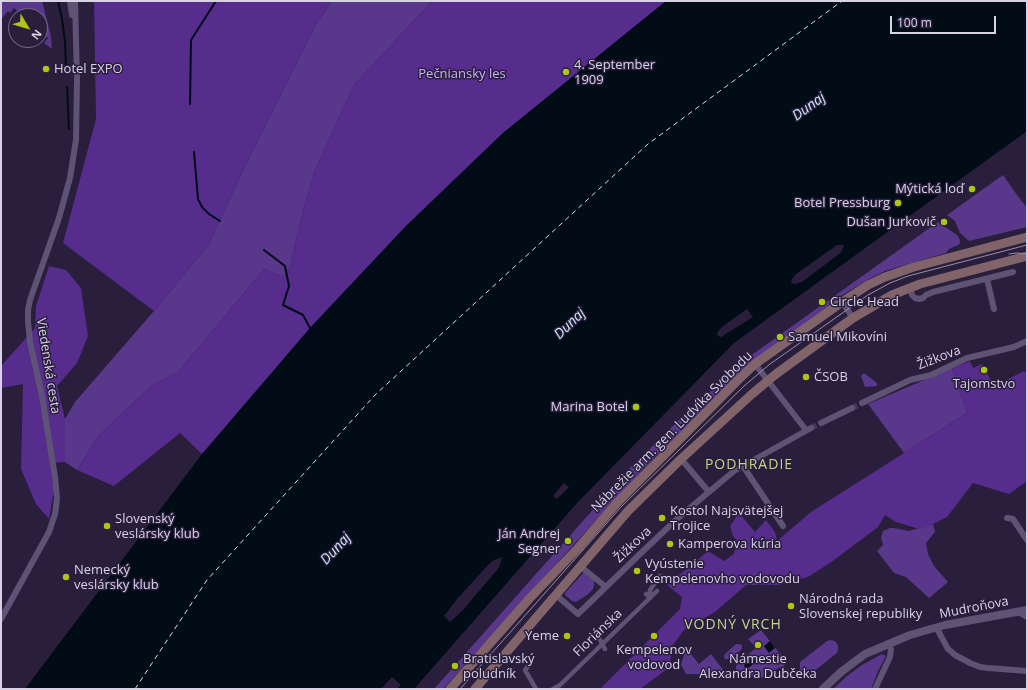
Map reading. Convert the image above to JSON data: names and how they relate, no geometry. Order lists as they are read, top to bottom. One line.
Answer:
{"streets":{"main road":["Nábrežie arm. gen. Ludvíka Svobodu"],"street":["Žižkova","Viedenská cesta","Mudroňova","Floriánska"]},"crossings":[["Žižkova","Nábrežie arm. gen. Ludvíka Svobodu"]],"districts":["PODHRADIE","VODNÝ VRCH"],"water":["Dunaj"],"parks":["Pečniansky les"],"places":["Hotel EXPO","4. September 1909","Mýtická loď","Botel Pressburg","Dušan Jurkovič","Circle Head","Samuel Mikovíni","Tajomstvo","ČSOB","Marina Botel","Kostol Najsvätejšej Trojice","Slovenský veslársky klub","Ján Andrej Segner","Kamperova kúria","Vyústenie Kempelenovho vodovodu","Nemecký veslársky klub","Národná rada Slovenskej republiky","Yeme","Kempelenov vodovod","Námestie Alexandra Dubčeka","Bratislavský poludník"],"scale_bar":"100 m","north":"bottom right"}
